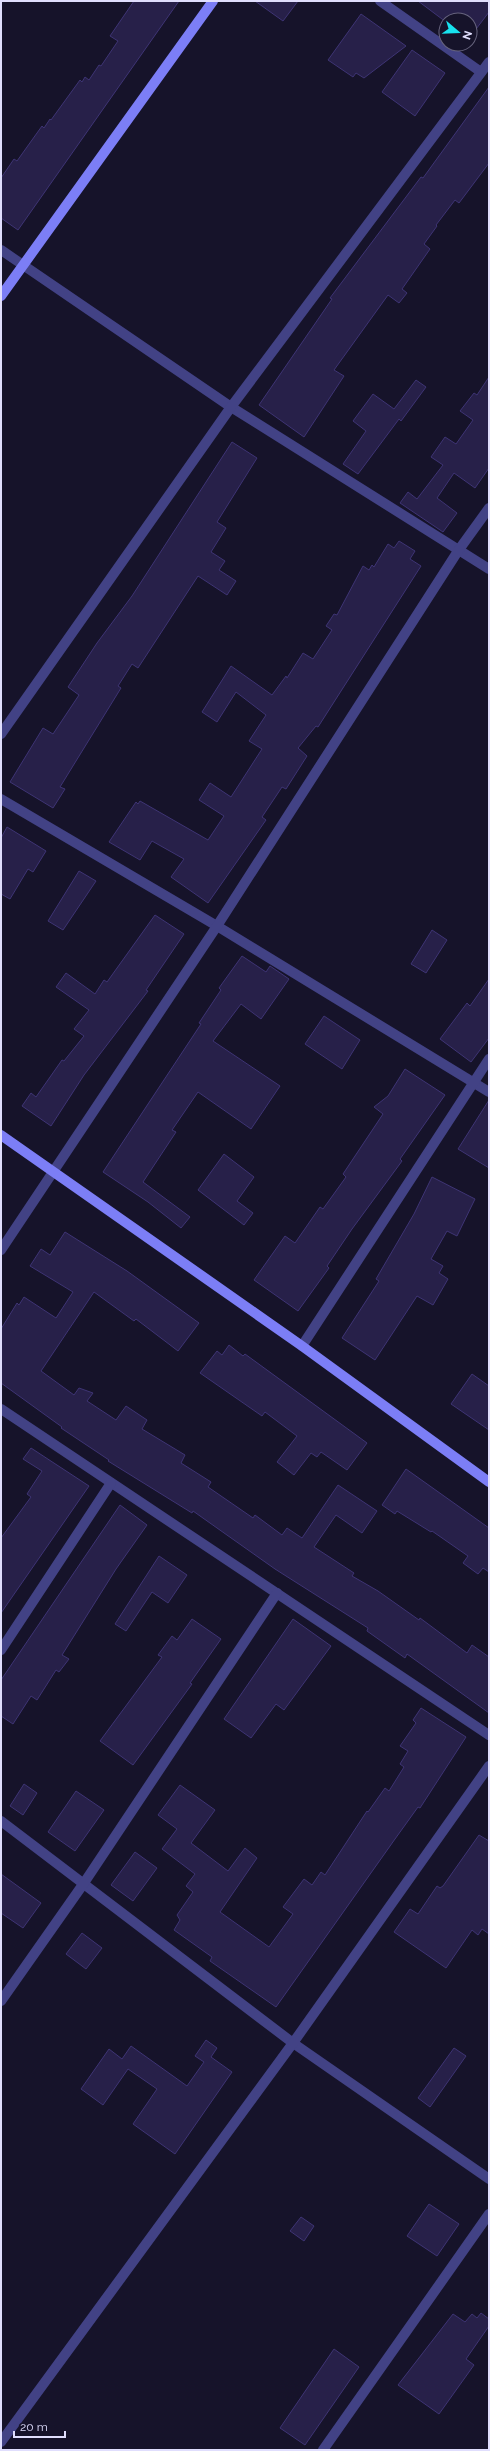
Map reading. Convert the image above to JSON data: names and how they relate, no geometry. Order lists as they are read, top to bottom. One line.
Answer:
{"scale_bar":"20 m","north":"right"}
